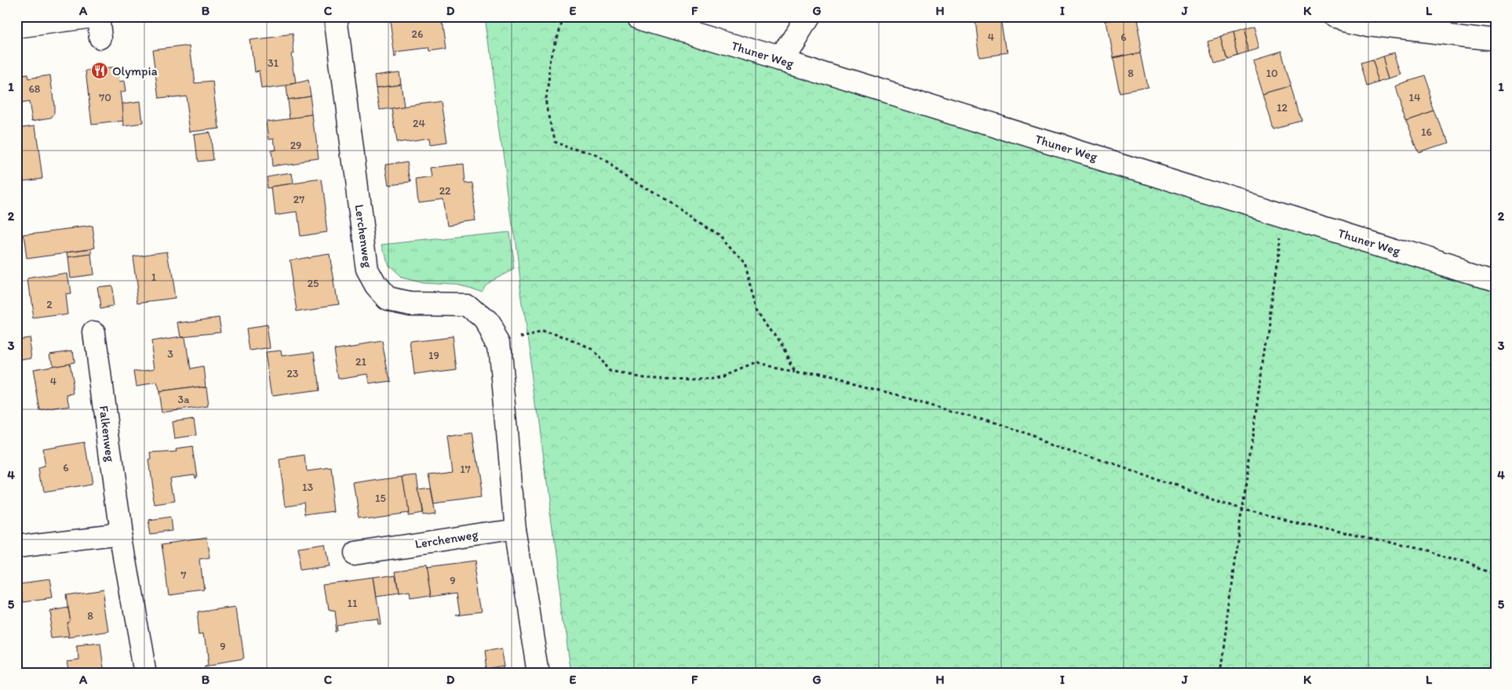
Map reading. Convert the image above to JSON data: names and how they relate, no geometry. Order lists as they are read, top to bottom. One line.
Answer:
{"streets":{"street":["Thuner Weg","Lerchenweg","Falkenweg"]},"places":{"restaurant":["Olympia"]},"house_numbers":["26","4","6","31","8","10","68","70","14","12","24","16","29","22","27","1","25","2","3","19","21","23","4","3a","6","17","13","15","7","9","11","8","9"],"grid":{"columns":["A","B","C","D","E","F","G","H","I","J","K","L"],"rows":["1","2","3","4","5"]}}
